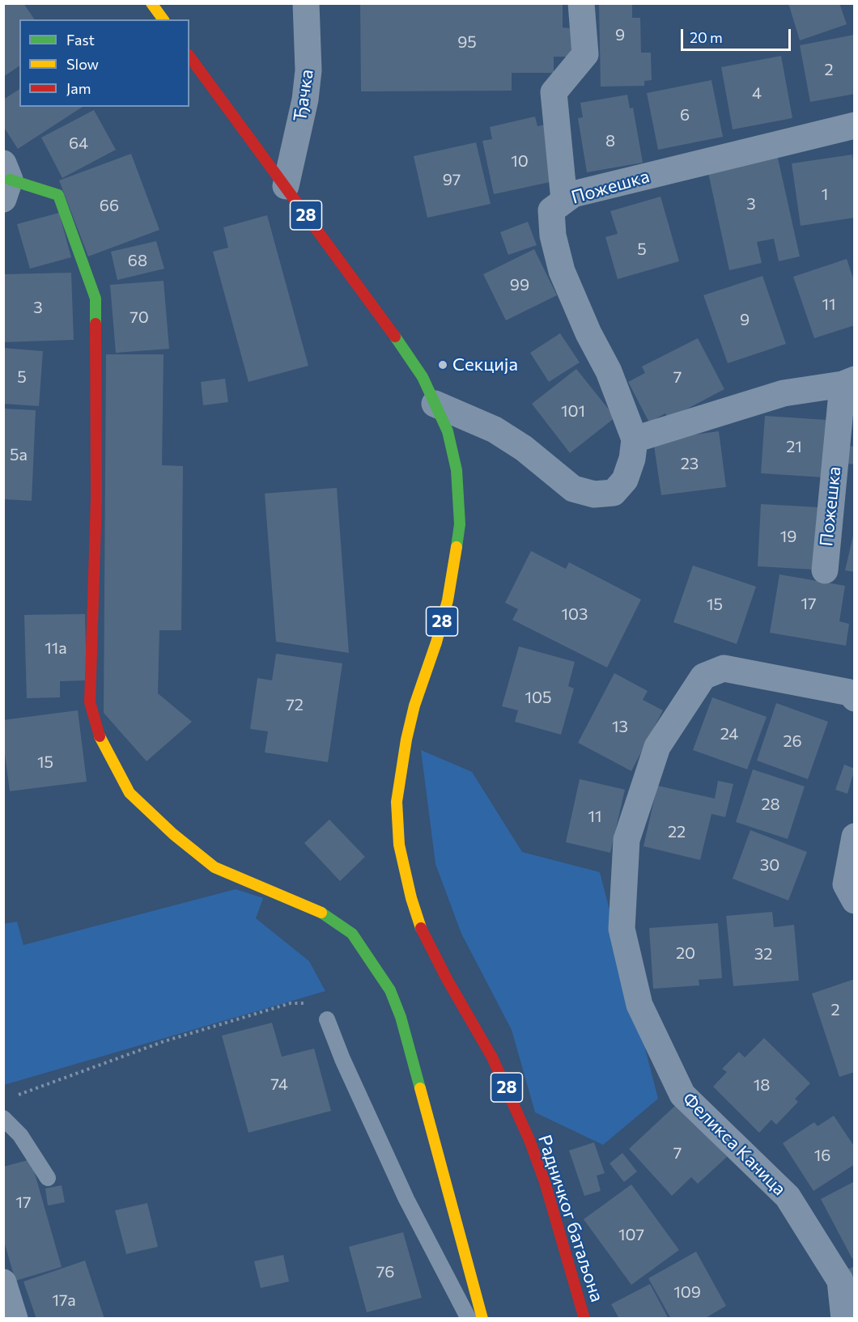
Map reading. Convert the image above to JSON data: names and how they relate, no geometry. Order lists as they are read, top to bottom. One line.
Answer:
{"streets":{"main road":["28","Радничког батаљона"],"street":["Ђачка","Пожешка","Феликса Каница"]},"crossings":[["Ђачка","Радничког батаљона"]],"places":["Секција"],"house_numbers":["9","95","2","4","6","8","64","10","97","1","3","66","5","68","99","11","3","70","9","5","7","101","21","5a","23","19","17","15","103","11a","105","72","13","24","26","15","28","11","22","30","20","32","2","74","18","7","16","17","107","76","109","17a"],"legend":["Fast","Slow","Jam"],"scale_bar":"20 m"}
